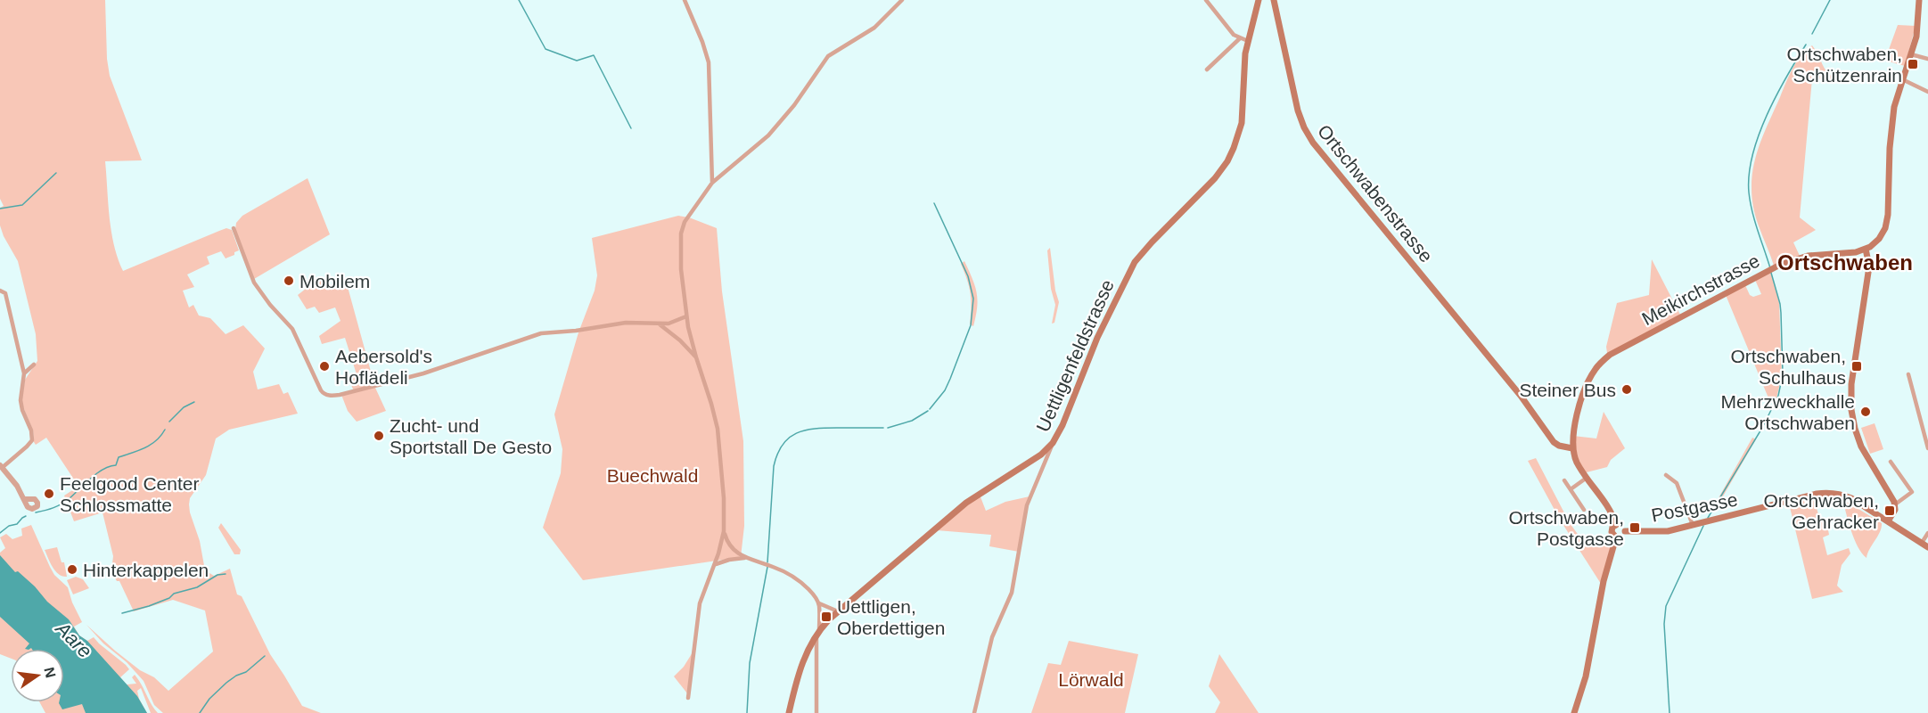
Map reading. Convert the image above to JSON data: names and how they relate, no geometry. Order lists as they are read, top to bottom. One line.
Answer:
{"streets":{"main road":["Ortschwabenstrasse","Meikirchstrasse","Uettligenfeldstrasse","Postgasse"]},"crossings":[["Ortschwabenstrasse","Meikirchstrasse"]],"districts":["Ortschwaben"],"water":["Aare"],"parks":["Buechwald","Lörwald"],"places":{"transit":["Ortschwaben, Schützenrain","Ortschwaben, Schulhaus","Ortschwaben, Gehracker","Ortschwaben, Postgasse","Uettligen, Oberdettigen"],"other":["Mobilem","Aebersold's Hoflädeli","Steiner Bus","Mehrzweckhalle Ortschwaben","Zucht- und Sportstall De Gesto","Feelgood Center Schlossmatte","Hinterkappelen"]},"north":"right"}
